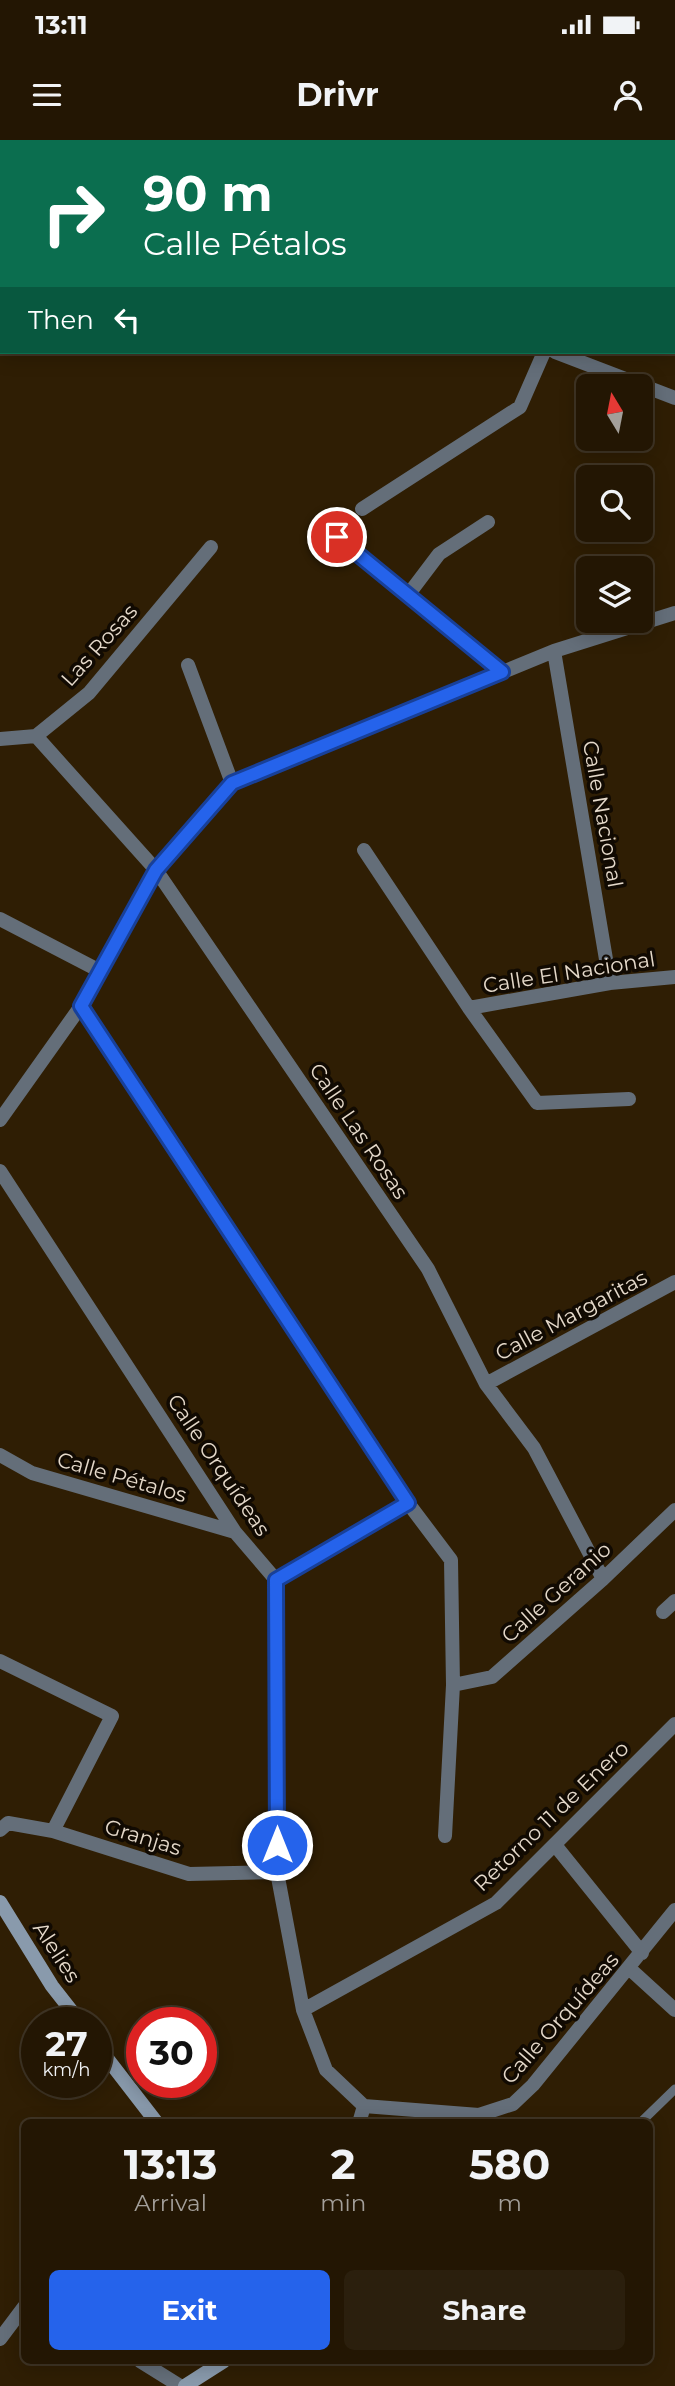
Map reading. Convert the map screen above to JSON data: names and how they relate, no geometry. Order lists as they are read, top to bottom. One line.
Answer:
{"streets":{"street":["Las Rosas","Calle Nacional","Calle El Nacional","Calle Las Rosas","Calle Margaritas","Calle Orquídeas","Calle Pétalos","Calle Geranio","Retorno 11 de Enero","Granjas","Alelies"]},"crossings":[["Las Rosas","Calle Las Rosas"],["Calle Nacional","Calle El Nacional"],["Calle Las Rosas","Calle Margaritas"],["Calle Las Rosas","Calle Geranio"],["Calle Orquídeas","Calle Pétalos"]],"north":"top","page":{"status":"13:11","header":"Drivr","turn":["90 m","Calle Pétalos"],"then":"Then","speed":"27 km/h","limit":"30","eta":["13:13","Arrival","2","min","580","m"],"buttons":["Exit","Share"]}}
